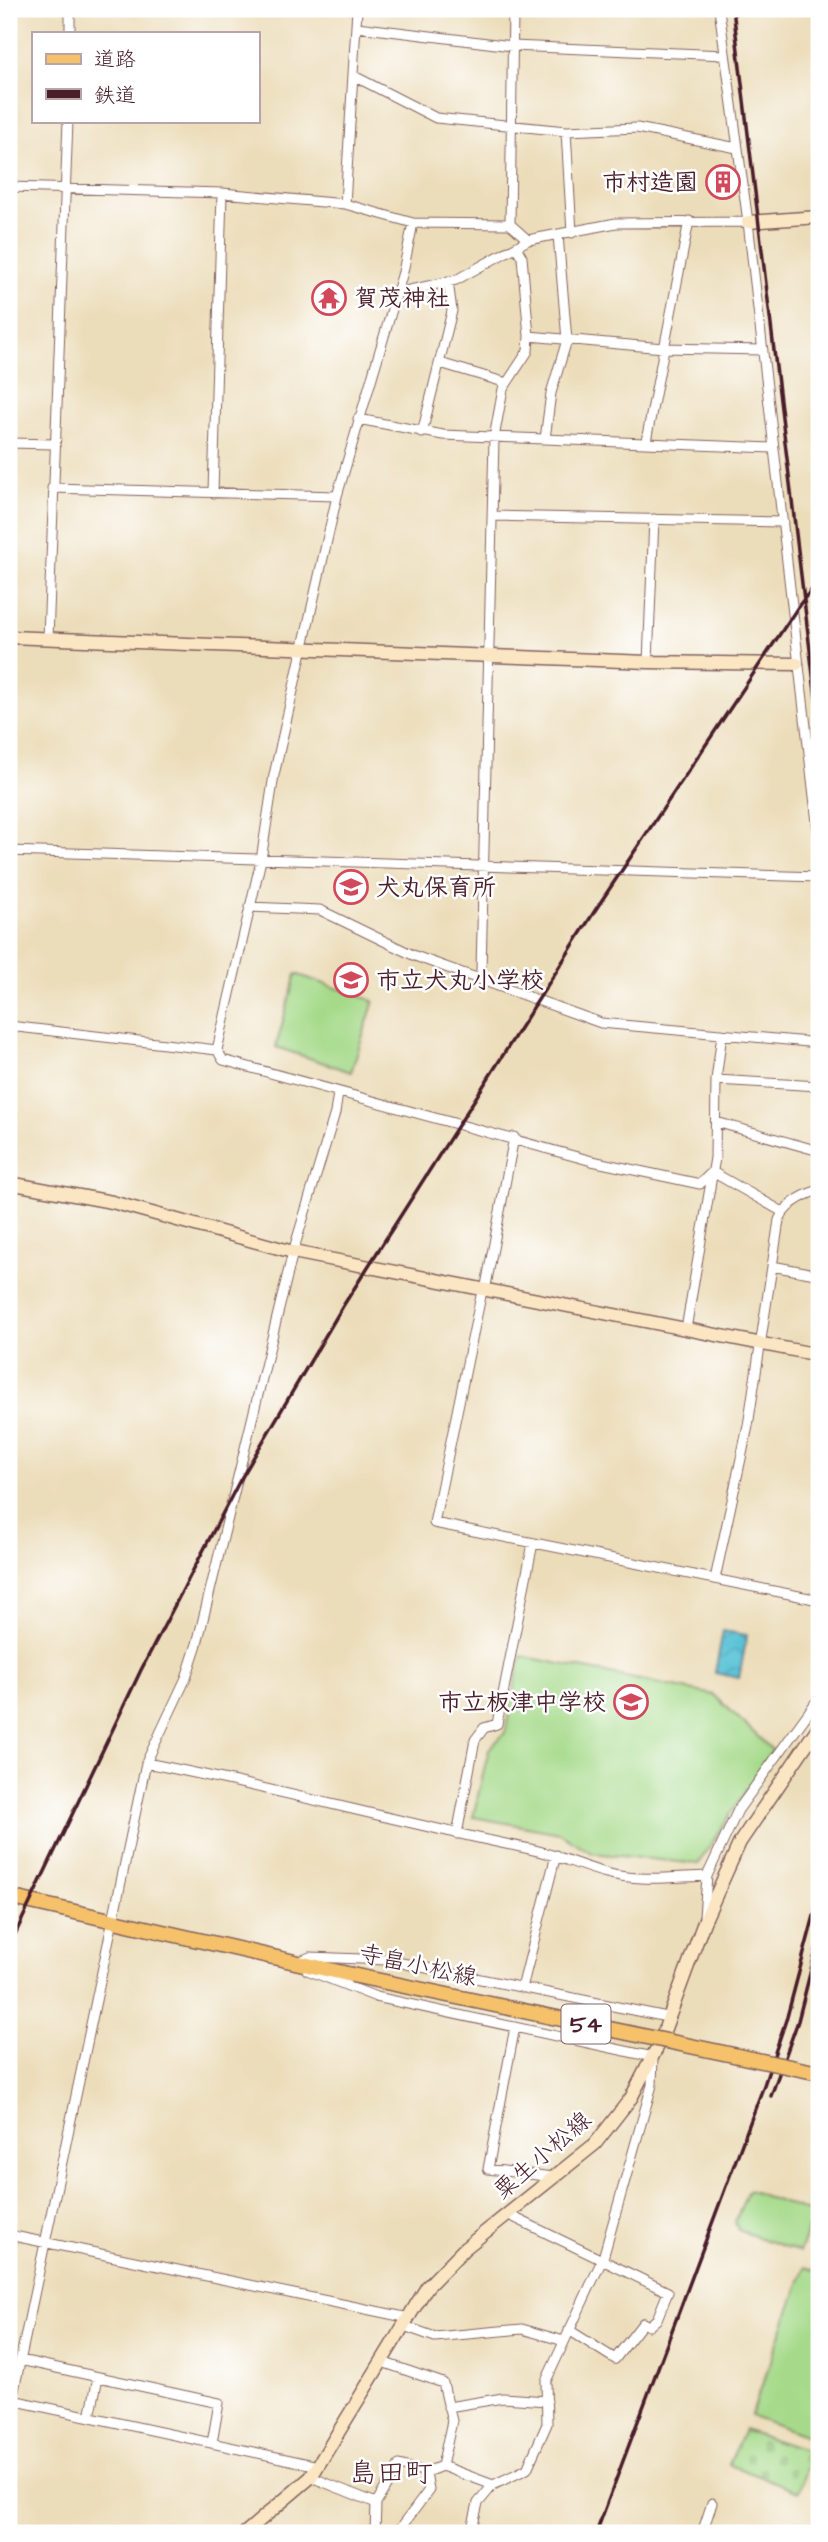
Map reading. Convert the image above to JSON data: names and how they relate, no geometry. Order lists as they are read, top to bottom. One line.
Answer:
{"streets":{"main road":["寺畠小松線","54"],"street":["粟生小松線"]},"districts":["島田町"],"places":{"building":["市村造園"],"temple":["賀茂神社"],"school or university":["犬丸保育所","市立犬丸小学校","市立板津中学校"]},"legend":["道路","鉄道"]}
